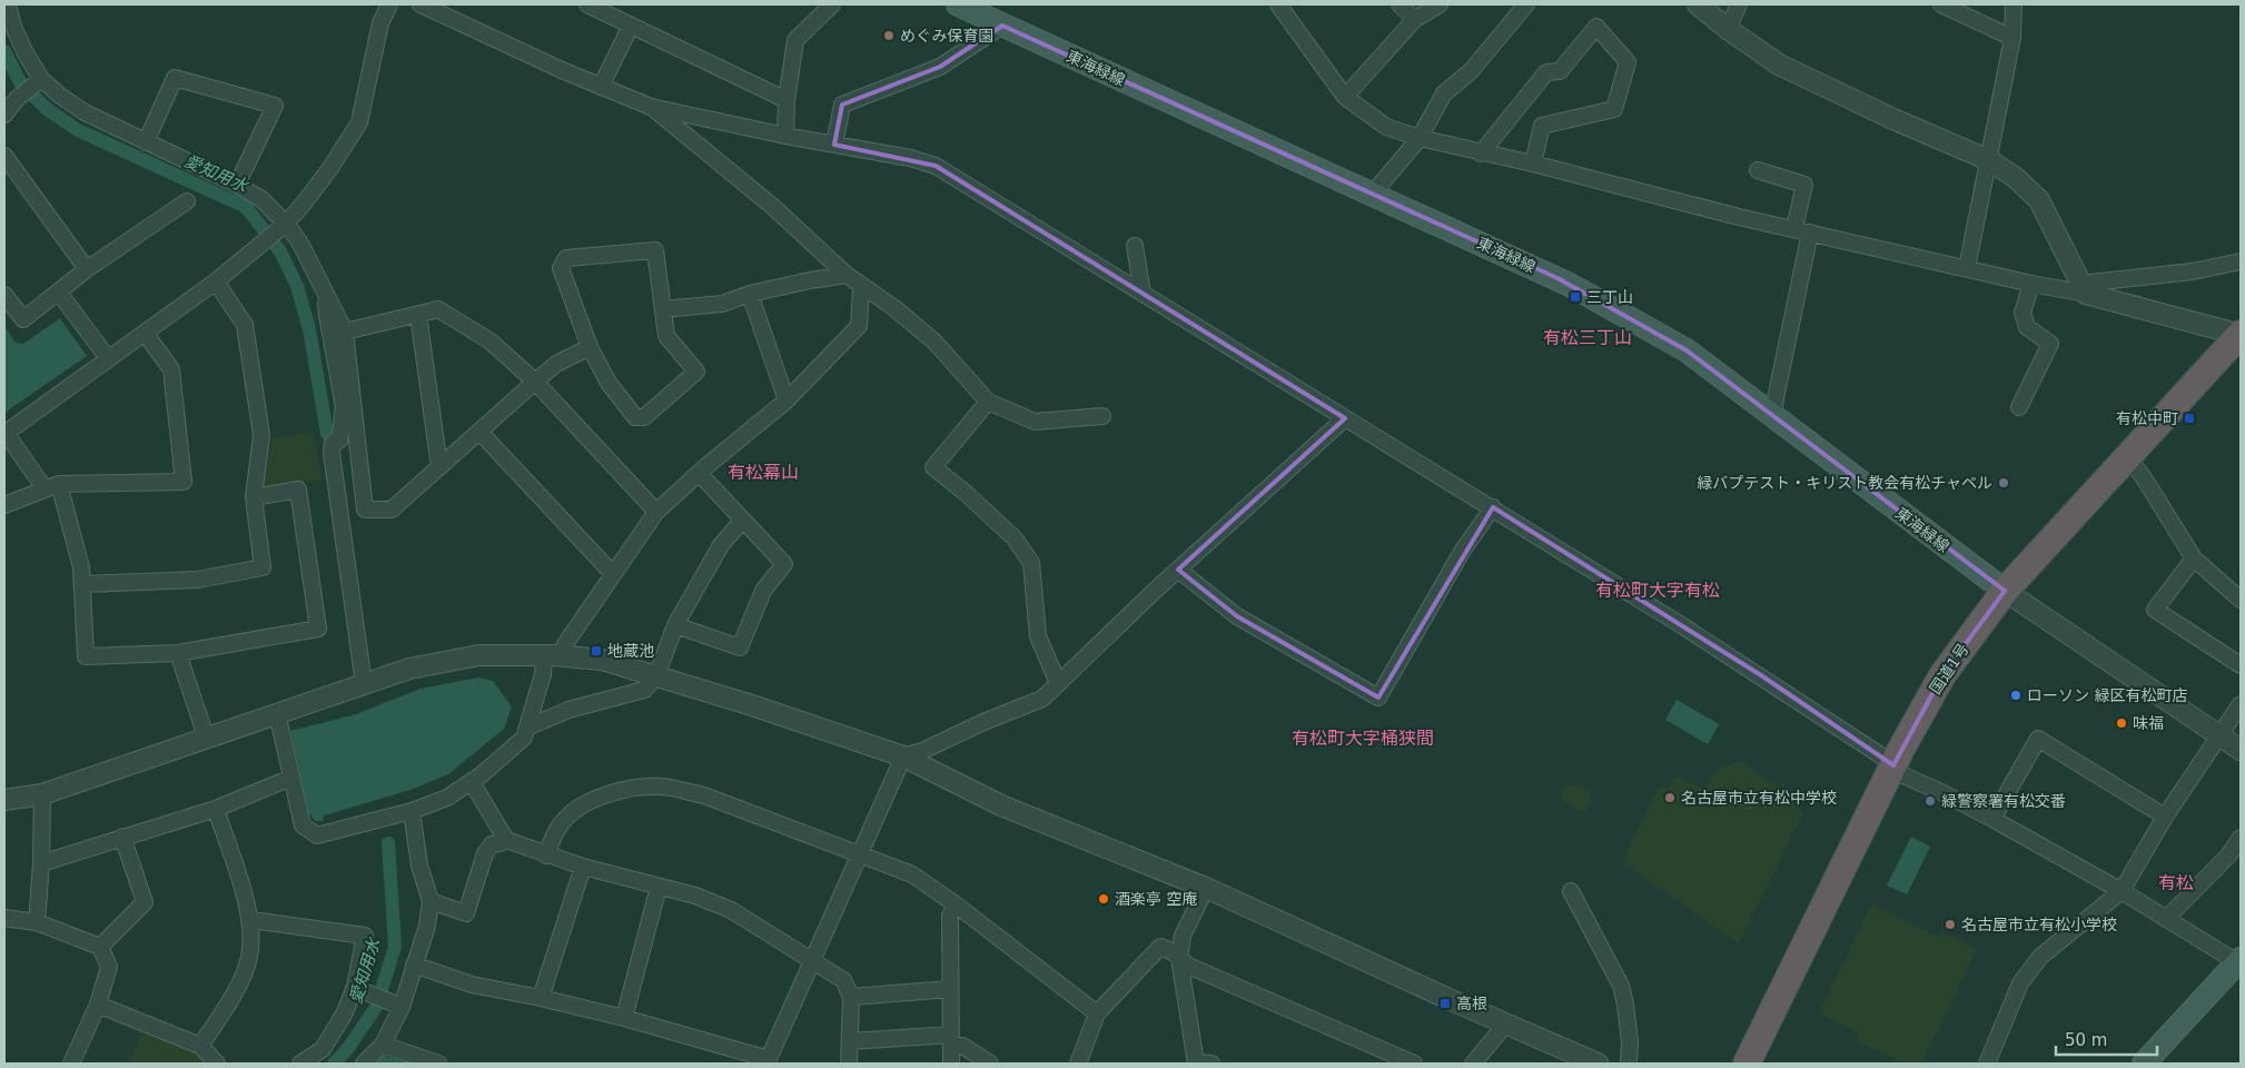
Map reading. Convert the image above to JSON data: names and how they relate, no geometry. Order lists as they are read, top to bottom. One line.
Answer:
{"streets":{"highway":["国道1号"],"main road":["東海緑線"]},"crossings":[["東海緑線","国道1号"]],"districts":["有松三丁山","有松幕山","有松町大字有松","有松町大字桶狭間","有松"],"water":["愛知用水"],"places":{"other":["めぐみ保育園","緑バプテスト・キリスト教会有松チャペル","ローソン 緑区有松町店","味福","名古屋市立有松中学校","緑警察署有松交番","酒楽亭 空庵","名古屋市立有松小学校"],"transit":["三丁山","有松中町","地蔵池","高根"]},"scale_bar":"50 m"}
